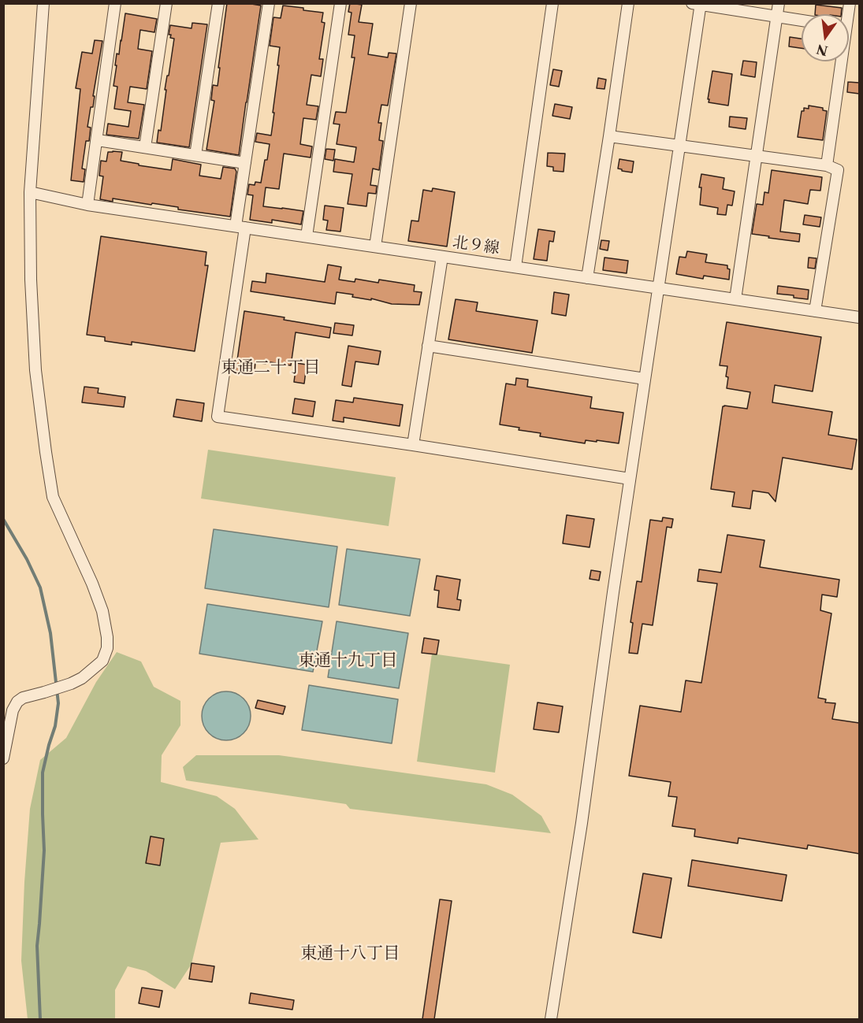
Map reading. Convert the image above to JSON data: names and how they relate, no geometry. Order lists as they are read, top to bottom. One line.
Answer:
{"streets":{"street":["北９線"]},"districts":["東通二十丁目","東通十九丁目","東通十八丁目"],"north":"bottom"}
